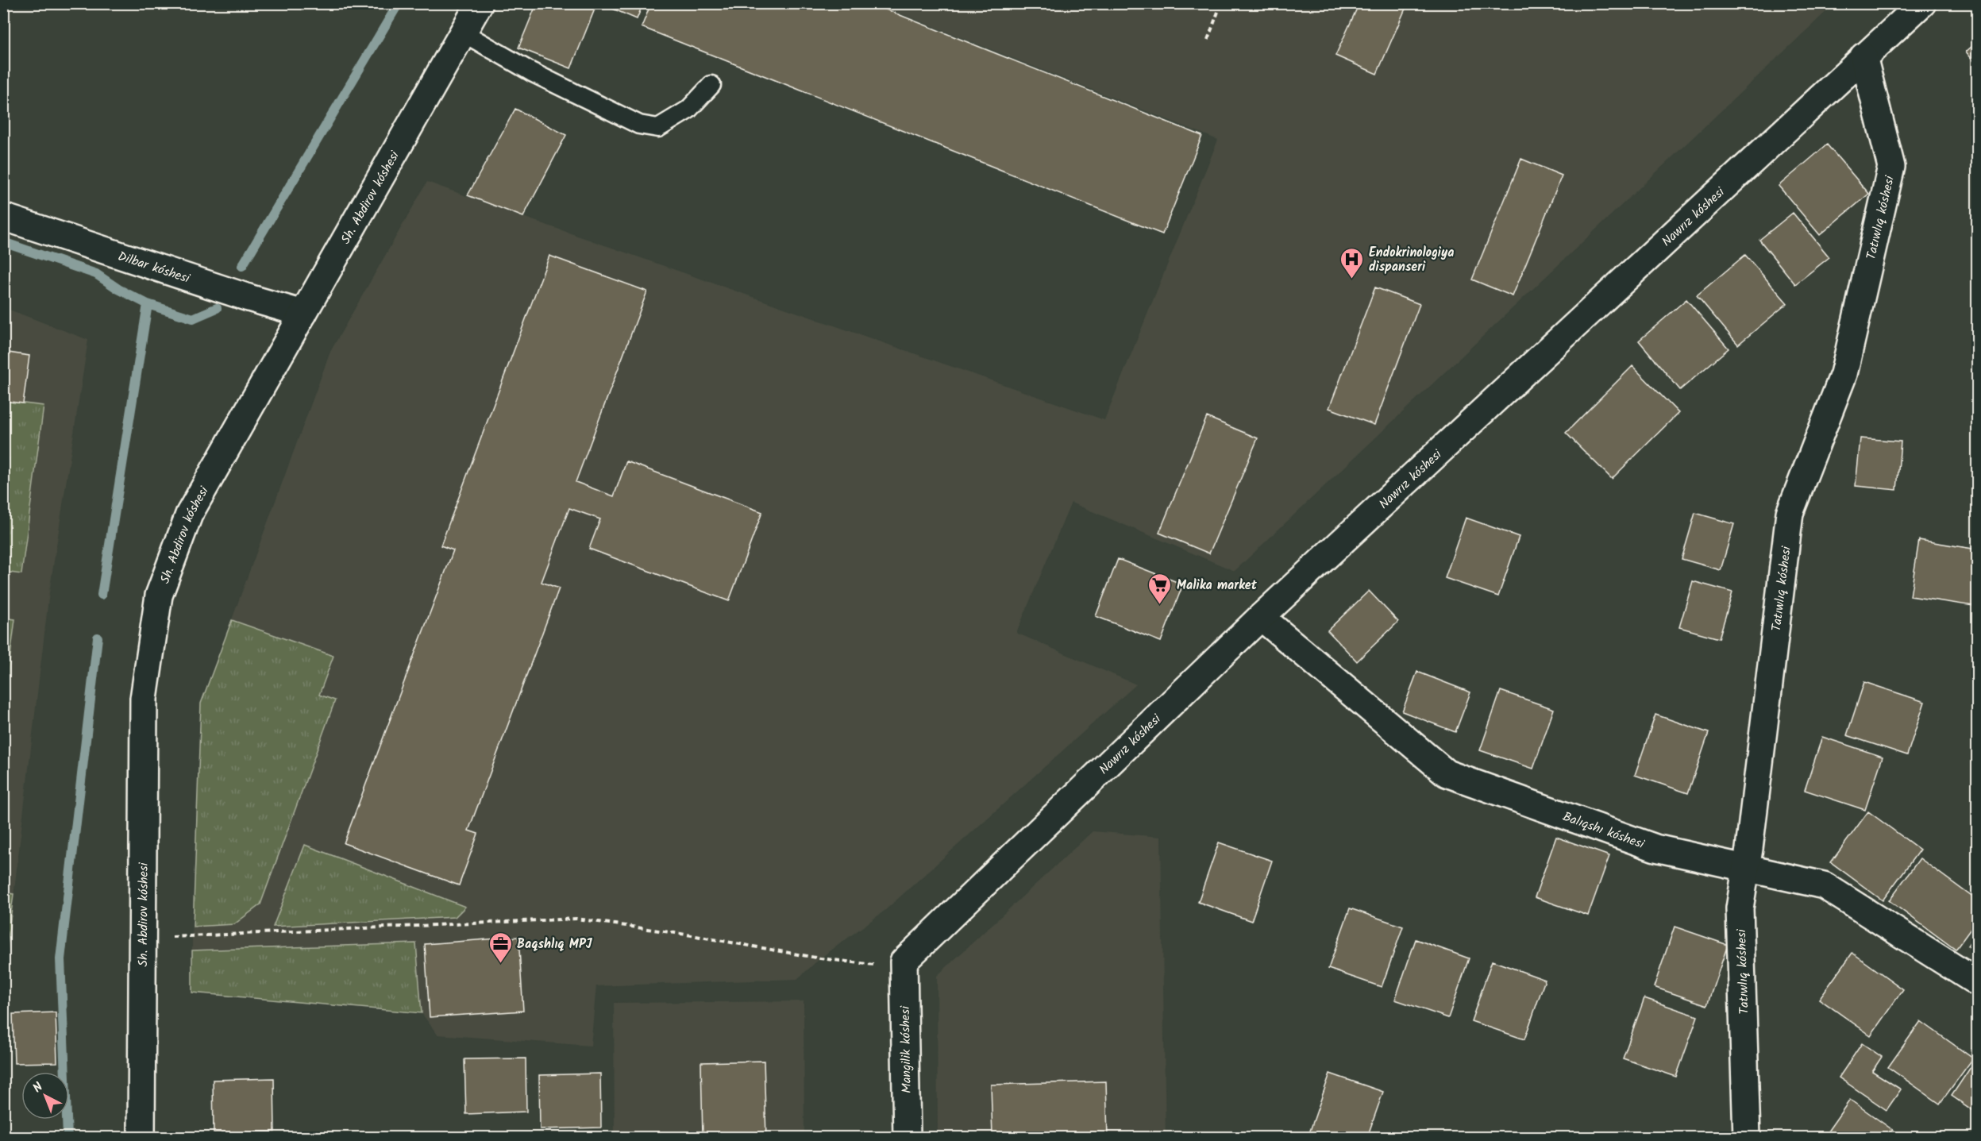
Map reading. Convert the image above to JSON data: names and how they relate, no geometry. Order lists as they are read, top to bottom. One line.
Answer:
{"streets":{"street":["Sh. Abdirov kóshesi","Nawrız kóshesi","Tatıwlıq kóshesi","Dilbar kóshesi","Balıqshı kóshesi","Mangilik kóshesi"]},"crossings":[["Sh. Abdirov kóshesi","Dilbar kóshesi"],["Nawrız kóshesi","Tatıwlıq kóshesi"],["Nawrız kóshesi","Balıqshı kóshesi"],["Nawrız kóshesi","Mangilik kóshesi"],["Tatıwlıq kóshesi","Balıqshı kóshesi"]],"places":{"hospital":["Endokrinologiya dispanseri"],"supermarket":["Malika market"],"office":["Baqshlıq MPJ"]},"north":"top left"}
